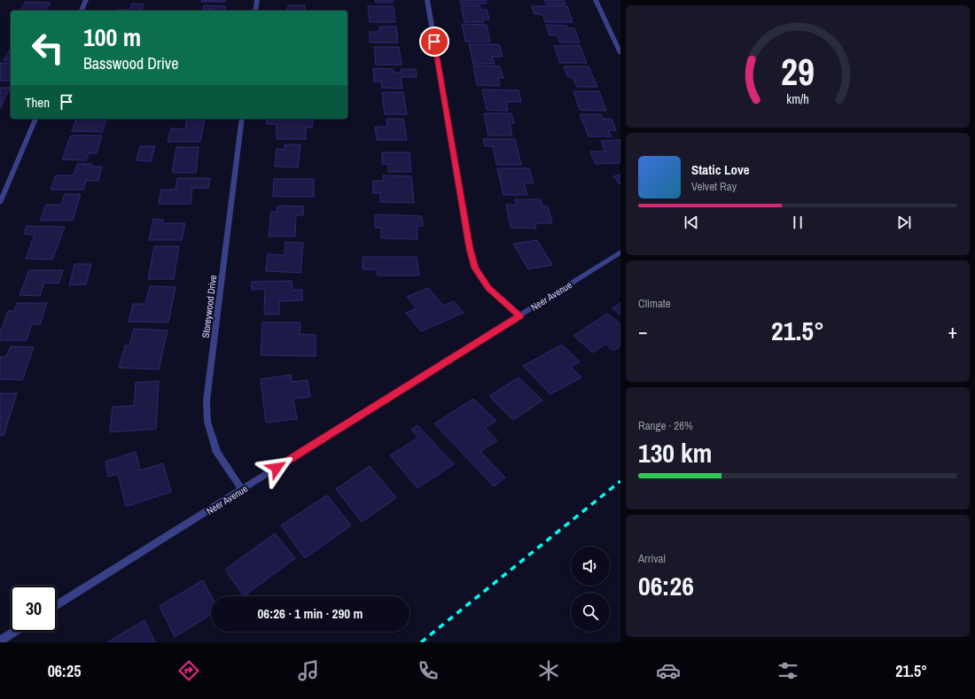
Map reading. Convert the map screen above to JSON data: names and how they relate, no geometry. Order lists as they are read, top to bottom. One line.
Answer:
{"streets":{"street":["Neer Avenue","Storeywood Drive"]},"crossings":[["Neer Avenue","Storeywood Drive"]],"page":{"turn":["100 m","Basswood Drive"],"then":"Then","song":["Static Love","Velvet Ray"],"tile":["Climate",["Range · 26%","130 km"],["Arrival","06:26"]],"heat":["−","21.5°","+"],"limit":"30","trip":"06:26 · 1 min · 290 m","tabs":["06:25","21.5°"],"gauge":["29","km/h"]}}
